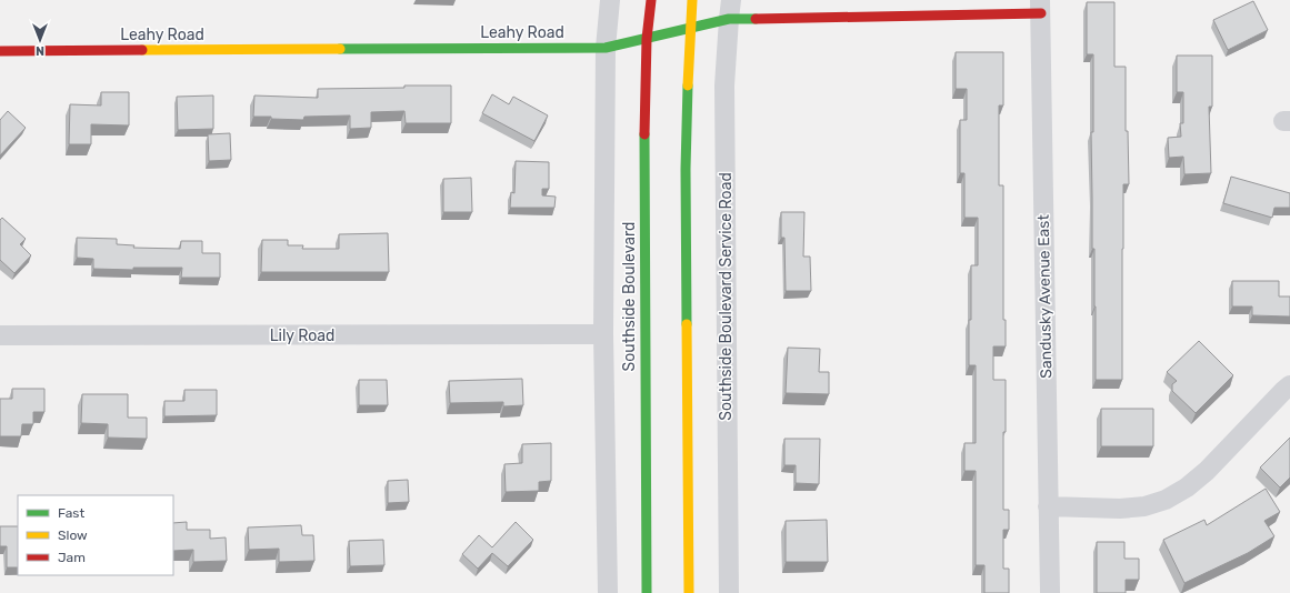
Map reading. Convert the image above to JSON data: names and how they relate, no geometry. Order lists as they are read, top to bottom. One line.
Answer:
{"streets":{"main road":["Leahy Road","Southside Boulevard"],"street":["Southside Boulevard Service Road","Sandusky Avenue East","Lily Road"]},"crossings":[["Leahy Road","Southside Boulevard"],["Leahy Road","Southside Boulevard Service Road"],["Leahy Road","Sandusky Avenue East"]],"legend":["Fast","Slow","Jam"],"north":"bottom"}
